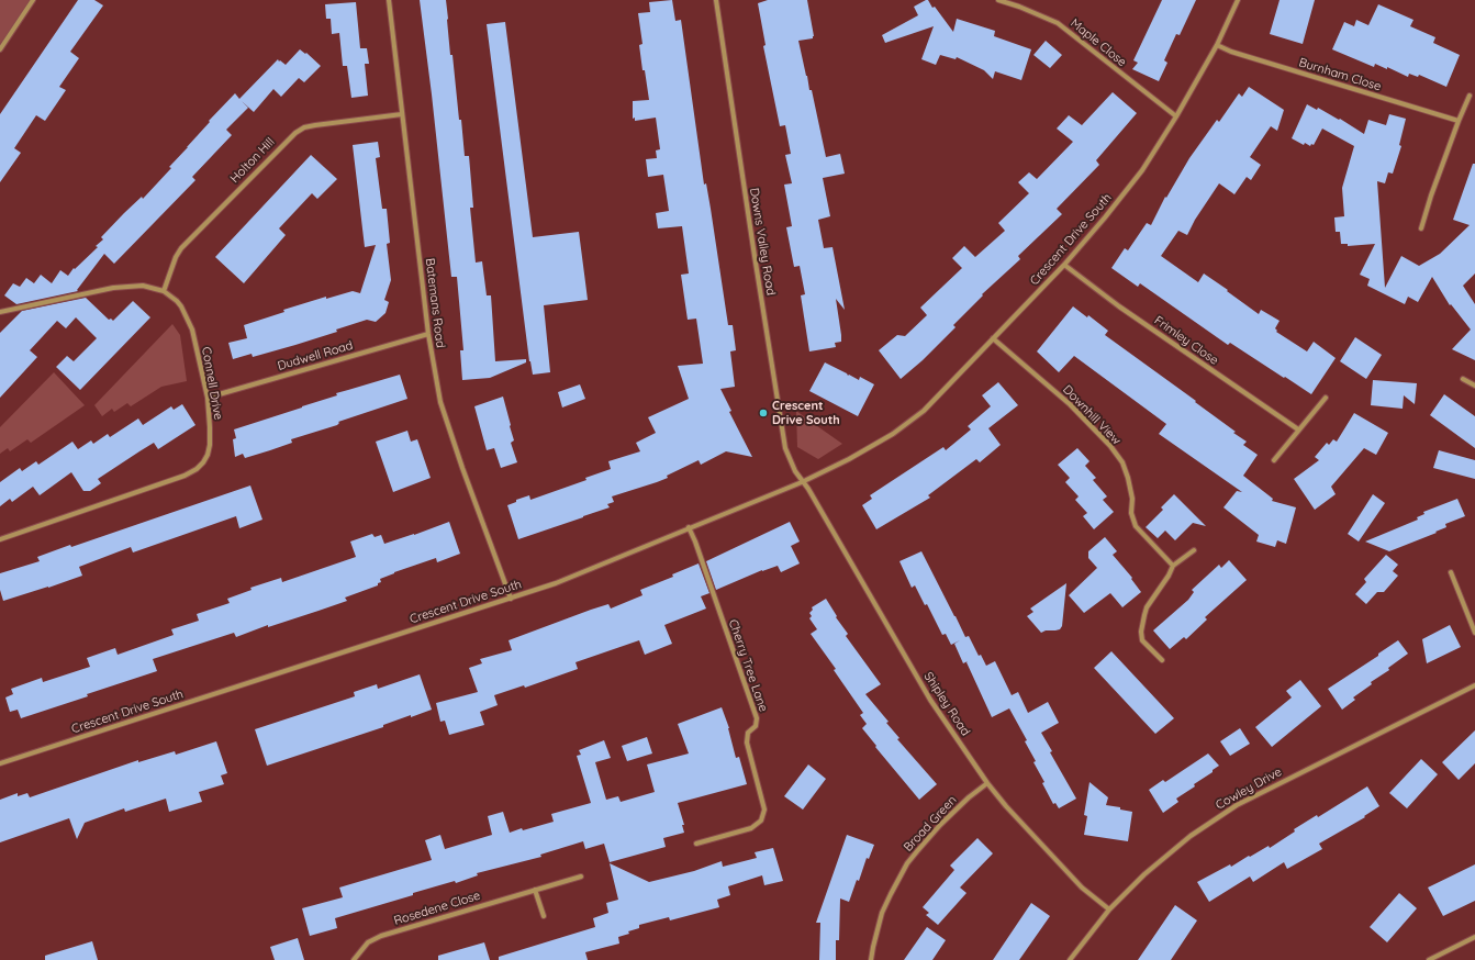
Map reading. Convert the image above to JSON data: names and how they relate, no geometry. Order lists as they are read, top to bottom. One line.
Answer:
{"streets":{"street":["Maple Close","Burnham Close","Holton Hill","Crescent Drive South","Downs Valley Road","Batemans Road","Frimley Close","Dudwell Road","Connell Drive","Downhill View","Cherry Tree Lane","Shipley Road","Cowley Drive","Broad Green","Rosedene Close"]},"crossings":[["Maple Close","Crescent Drive South"],["Burnham Close","Crescent Drive South"],["Holton Hill","Batemans Road"],["Holton Hill","Connell Drive"],["Crescent Drive South","Downs Valley Road"],["Crescent Drive South","Batemans Road"],["Crescent Drive South","Frimley Close"],["Crescent Drive South","Downhill View"],["Crescent Drive South","Cherry Tree Lane"],["Crescent Drive South","Shipley Road"],["Downs Valley Road","Shipley Road"],["Batemans Road","Dudwell Road"],["Dudwell Road","Connell Drive"],["Shipley Road","Cowley Drive"],["Shipley Road","Broad Green"]],"places":["Crescent Drive South"]}
